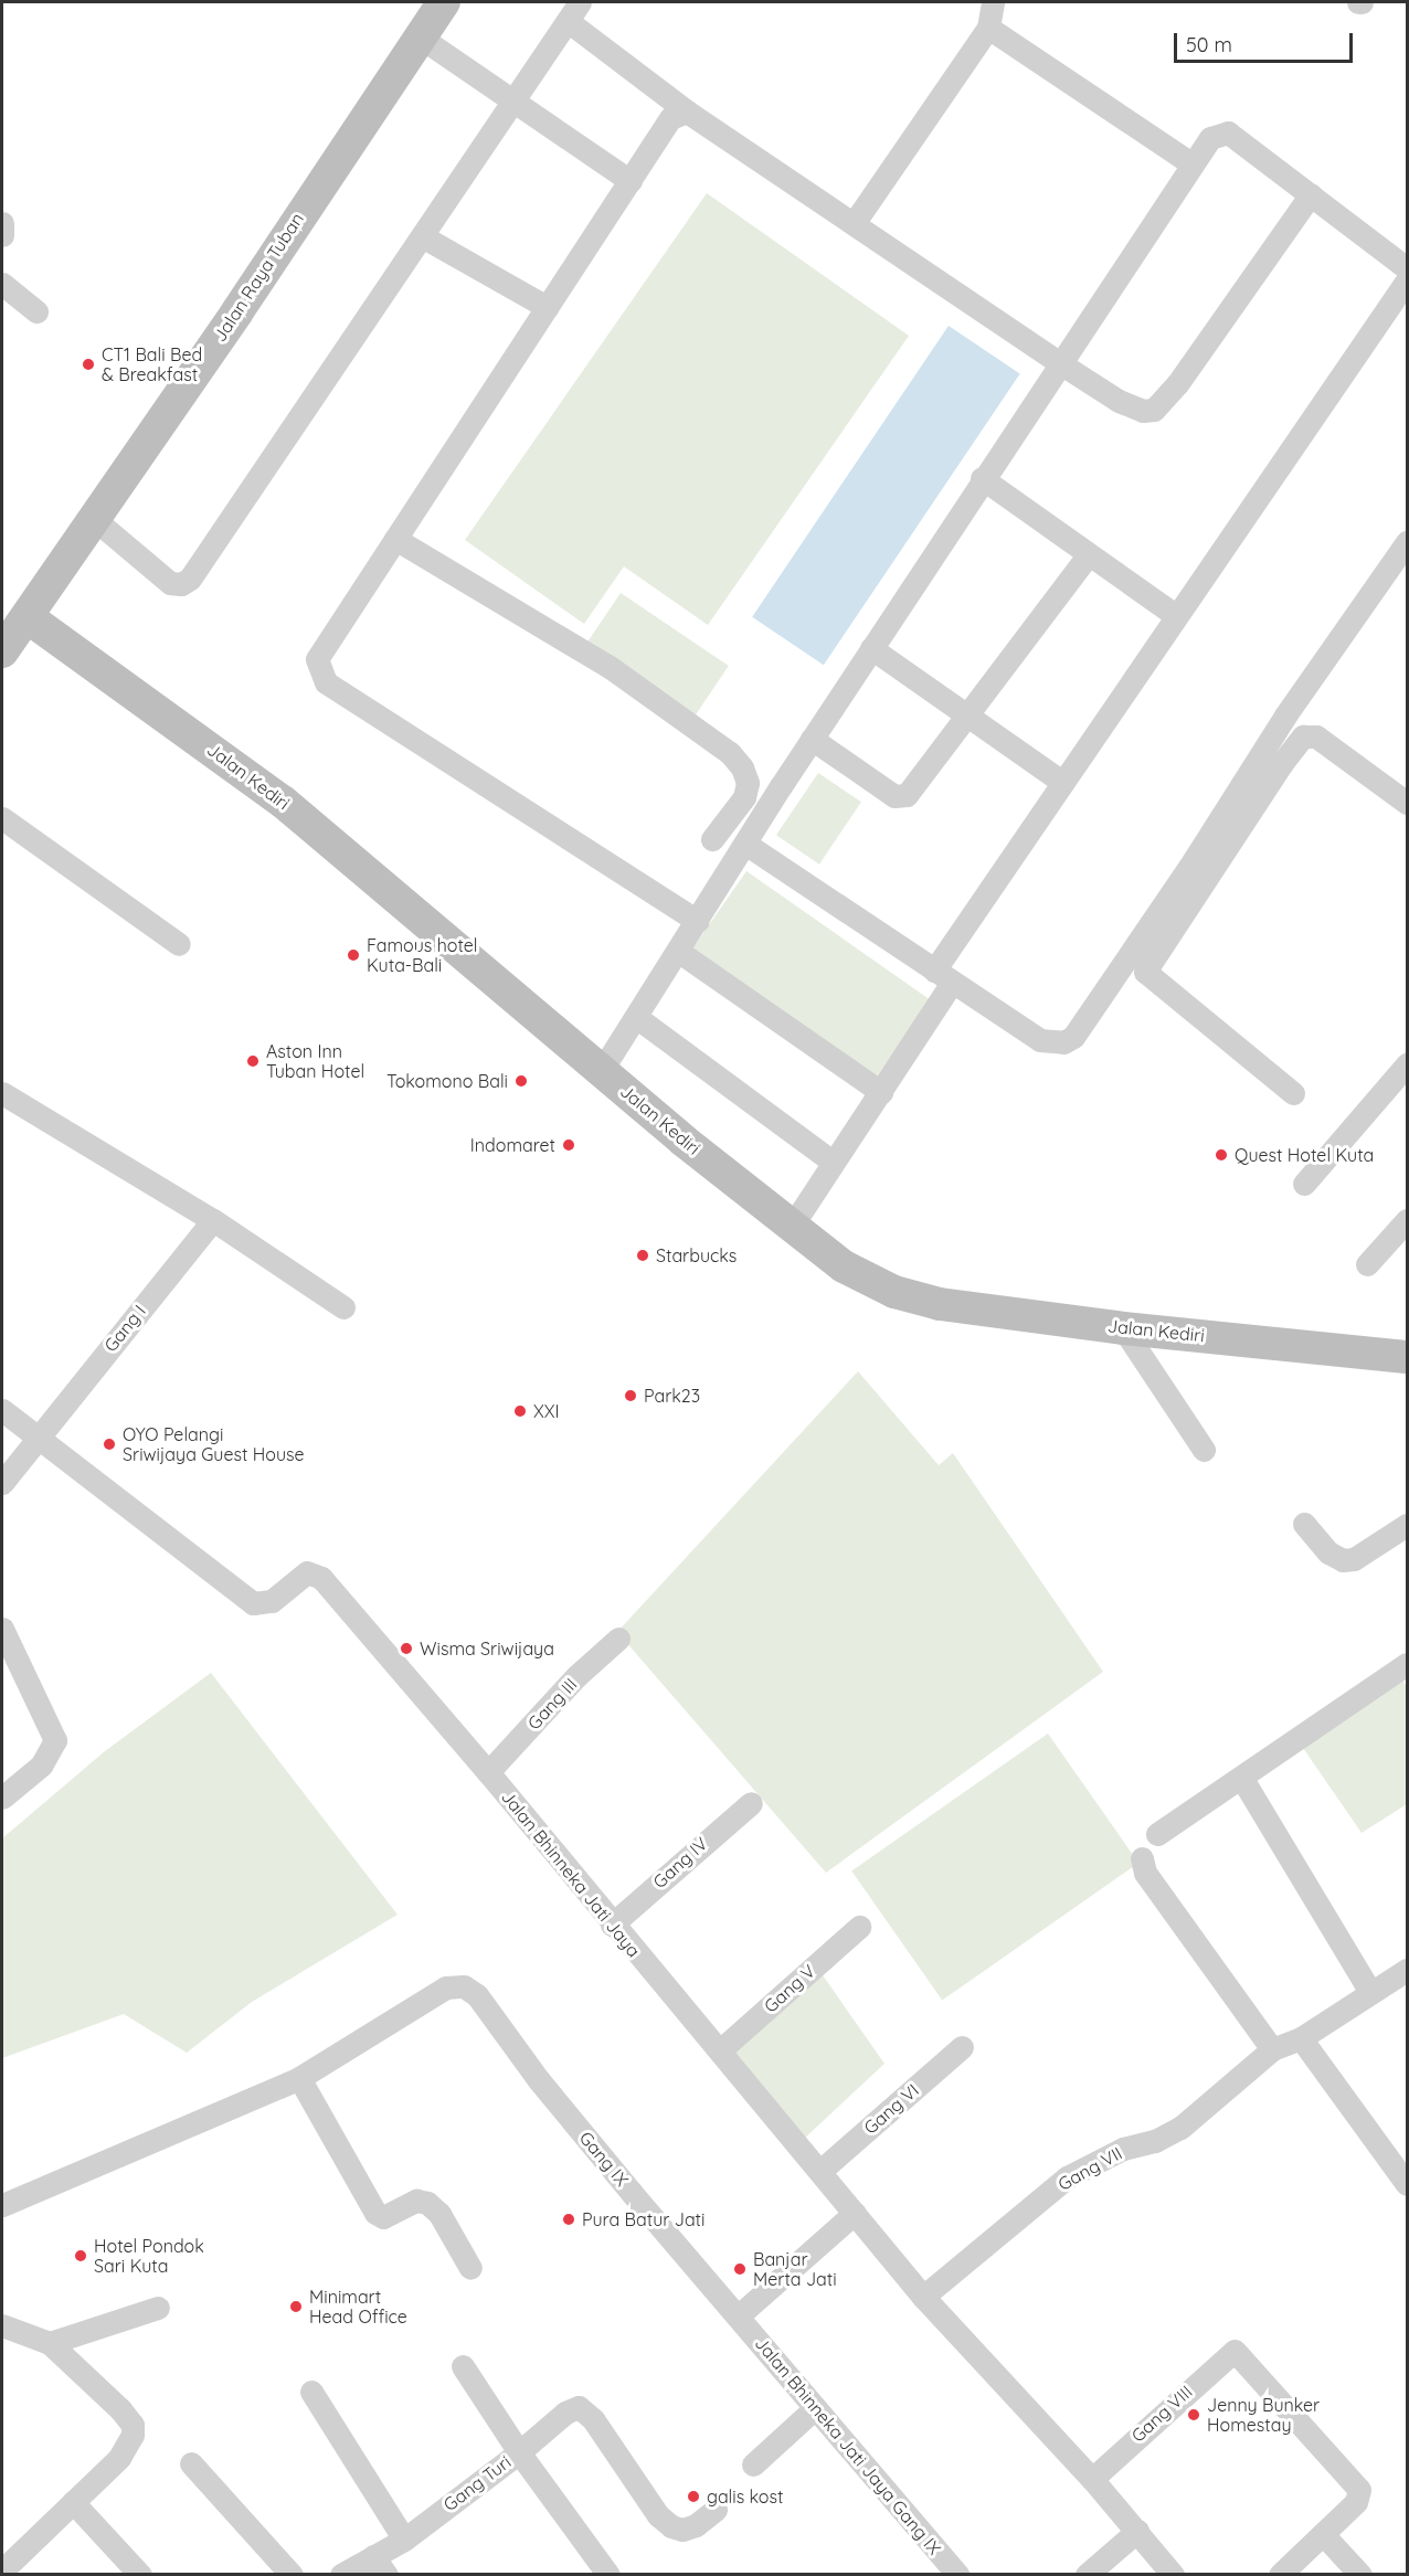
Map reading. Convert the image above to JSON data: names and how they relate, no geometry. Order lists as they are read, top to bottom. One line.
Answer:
{"streets":{"main road":["Jalan Raya Tuban","Jalan Kediri"],"street":["Gang I","Gang III","Gang IV","Jalan Bhinneka Jati Jaya","Gang V","Gang VI","Gang IX","Gang VII","Gang VIII","Jalan Bhinneka Jati Jaya Gang IX","Gang Turi"]},"crossings":[["Jalan Raya Tuban","Jalan Kediri"],["Gang I","Jalan Bhinneka Jati Jaya"],["Gang III","Jalan Bhinneka Jati Jaya"],["Gang IV","Jalan Bhinneka Jati Jaya"],["Jalan Bhinneka Jati Jaya","Gang V"],["Jalan Bhinneka Jati Jaya","Gang VI"],["Jalan Bhinneka Jati Jaya","Gang VII"],["Jalan Bhinneka Jati Jaya","Gang VIII"],["Gang IX","Jalan Bhinneka Jati Jaya Gang IX"]],"places":["CT1 Bali Bed & Breakfast","Famous hotel Kuta-Bali","Aston Inn Tuban Hotel","Tokomono Bali","Indomaret","Quest Hotel Kuta","Starbucks","Park23","XXI","OYO Pelangi Sriwijaya Guest House","Wisma Sriwijaya","Pura Batur Jati","Hotel Pondok Sari Kuta","Banjar Merta Jati","Minimart Head Office","Jenny Bunker Homestay","galis kost"],"scale_bar":"50 m"}
